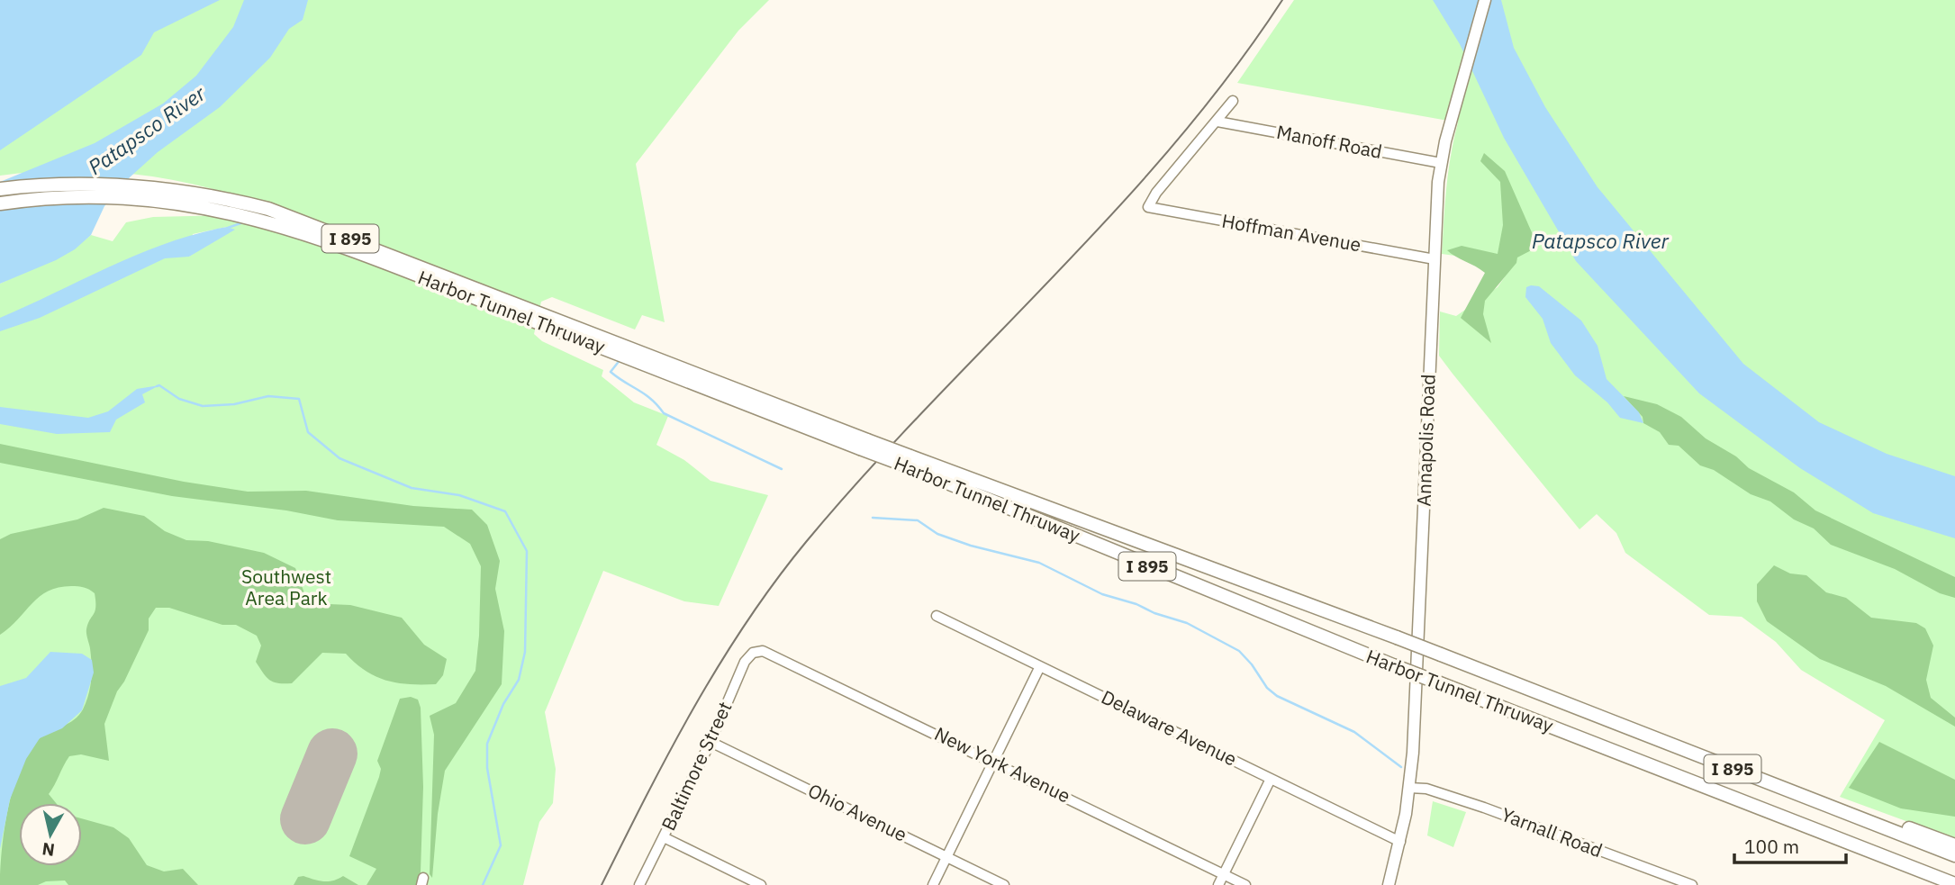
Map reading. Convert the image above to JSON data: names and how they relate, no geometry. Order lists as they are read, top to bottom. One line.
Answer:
{"streets":{"highway":["I 895","Harbor Tunnel Thruway"],"main road":["Annapolis Road"],"street":["Manoff Road","Hoffman Avenue","Delaware Avenue","New York Avenue","Baltimore Street","Ohio Avenue","Yarnall Road"]},"crossings":[["Manoff Road","Hoffman Avenue"],["Manoff Road","Annapolis Road"],["Hoffman Avenue","Annapolis Road"],["Annapolis Road","Delaware Avenue"],["Annapolis Road","Yarnall Road"],["New York Avenue","Baltimore Street"],["Baltimore Street","Ohio Avenue"]],"water":["Patapsco River"],"parks":["Southwest Area Park"],"scale_bar":"100 m","north":"bottom"}
